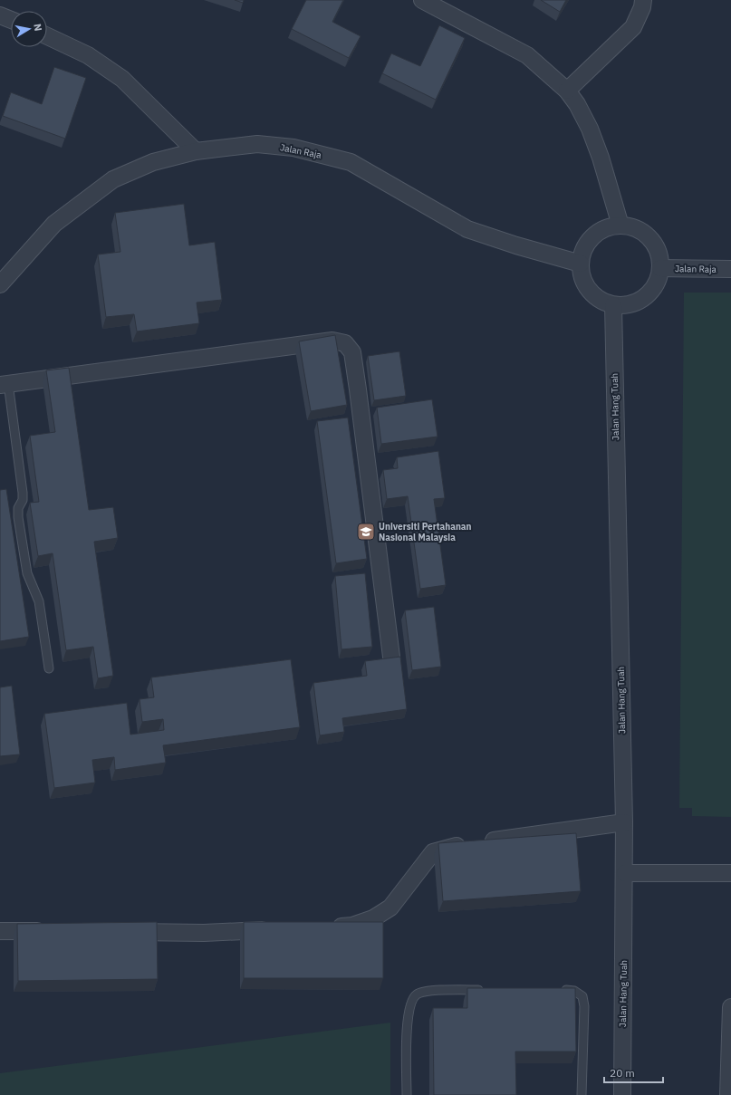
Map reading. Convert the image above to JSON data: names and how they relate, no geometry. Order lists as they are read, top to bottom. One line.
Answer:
{"streets":{"street":["Jalan Raja","Jalan Hang Tuah"]},"crossings":[["Jalan Raja","Jalan Hang Tuah"]],"places":{"school or university":["Universiti Pertahanan Nasional Malaysia"]},"scale_bar":"20 m","north":"right"}
